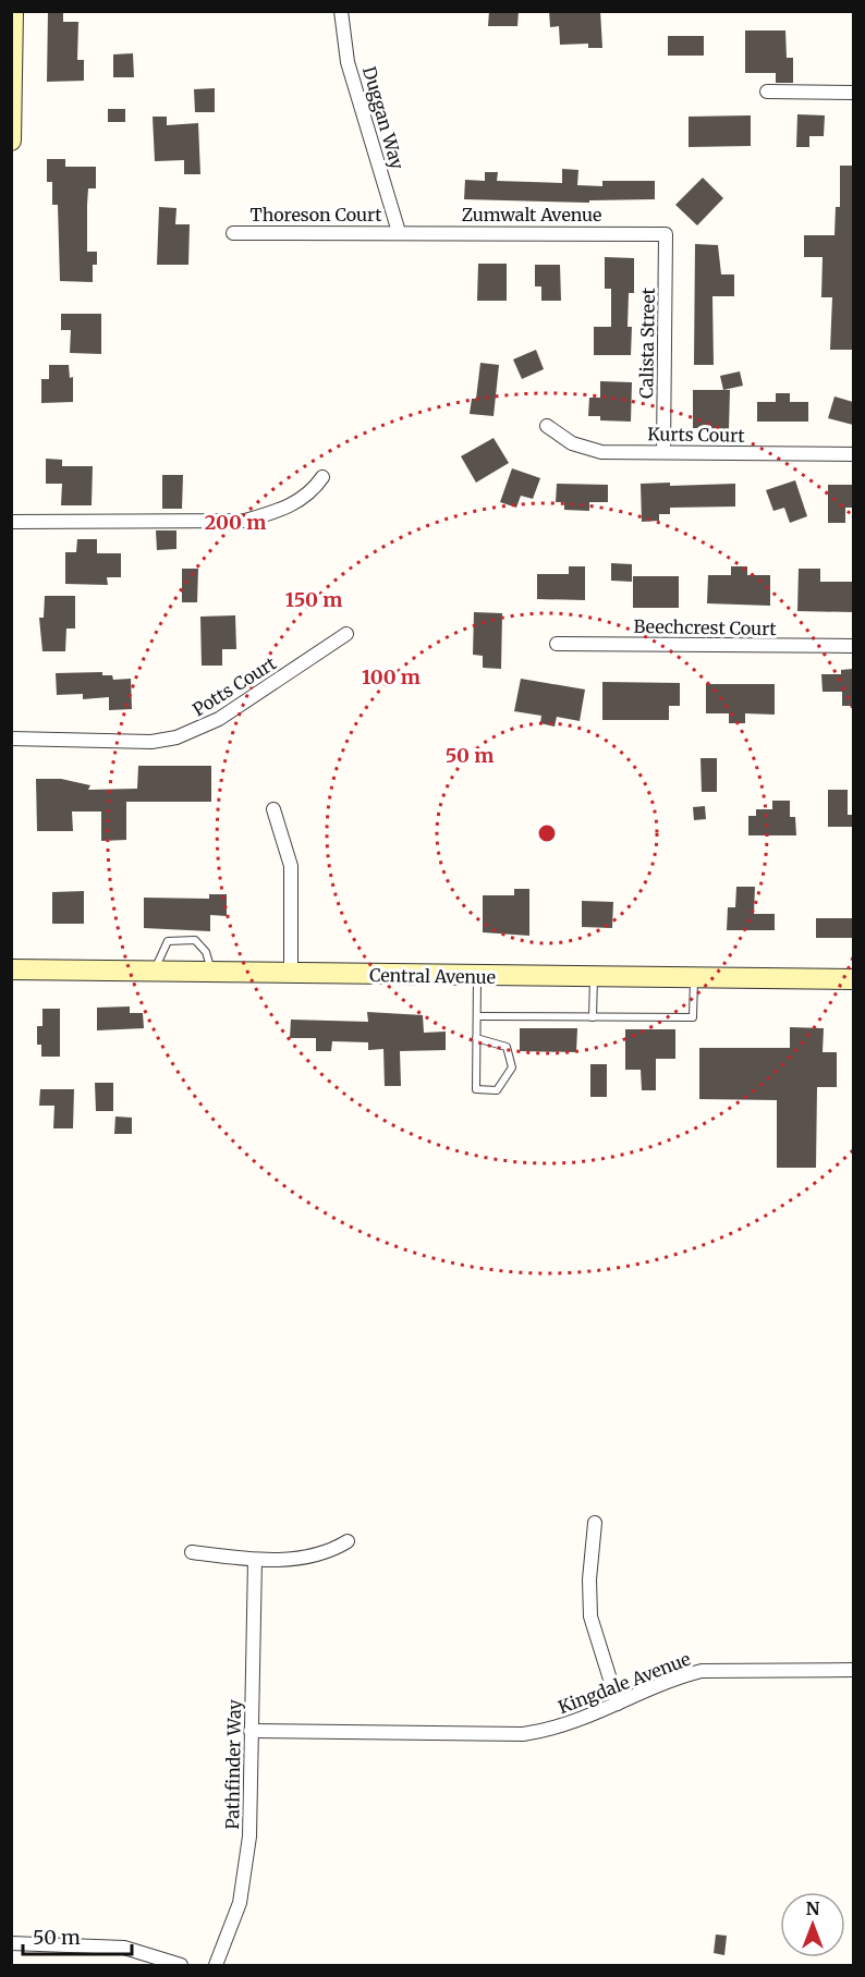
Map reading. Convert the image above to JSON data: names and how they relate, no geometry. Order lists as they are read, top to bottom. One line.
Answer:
{"streets":{"street":["Duggan Way","Thoreson Court","Zumwalt Avenue","Calista Street","Kurts Court","Beechcrest Court","Potts Court","Central Avenue","Kingdale Avenue","Pathfinder Way"]},"crossings":[["Duggan Way","Thoreson Court"],["Duggan Way","Zumwalt Avenue"],["Thoreson Court","Zumwalt Avenue"],["Zumwalt Avenue","Calista Street"],["Calista Street","Kurts Court"],["Kingdale Avenue","Pathfinder Way"]],"scale_bar":"50 m","north":"top","rings":["200 m","150 m","100 m","50 m"]}
